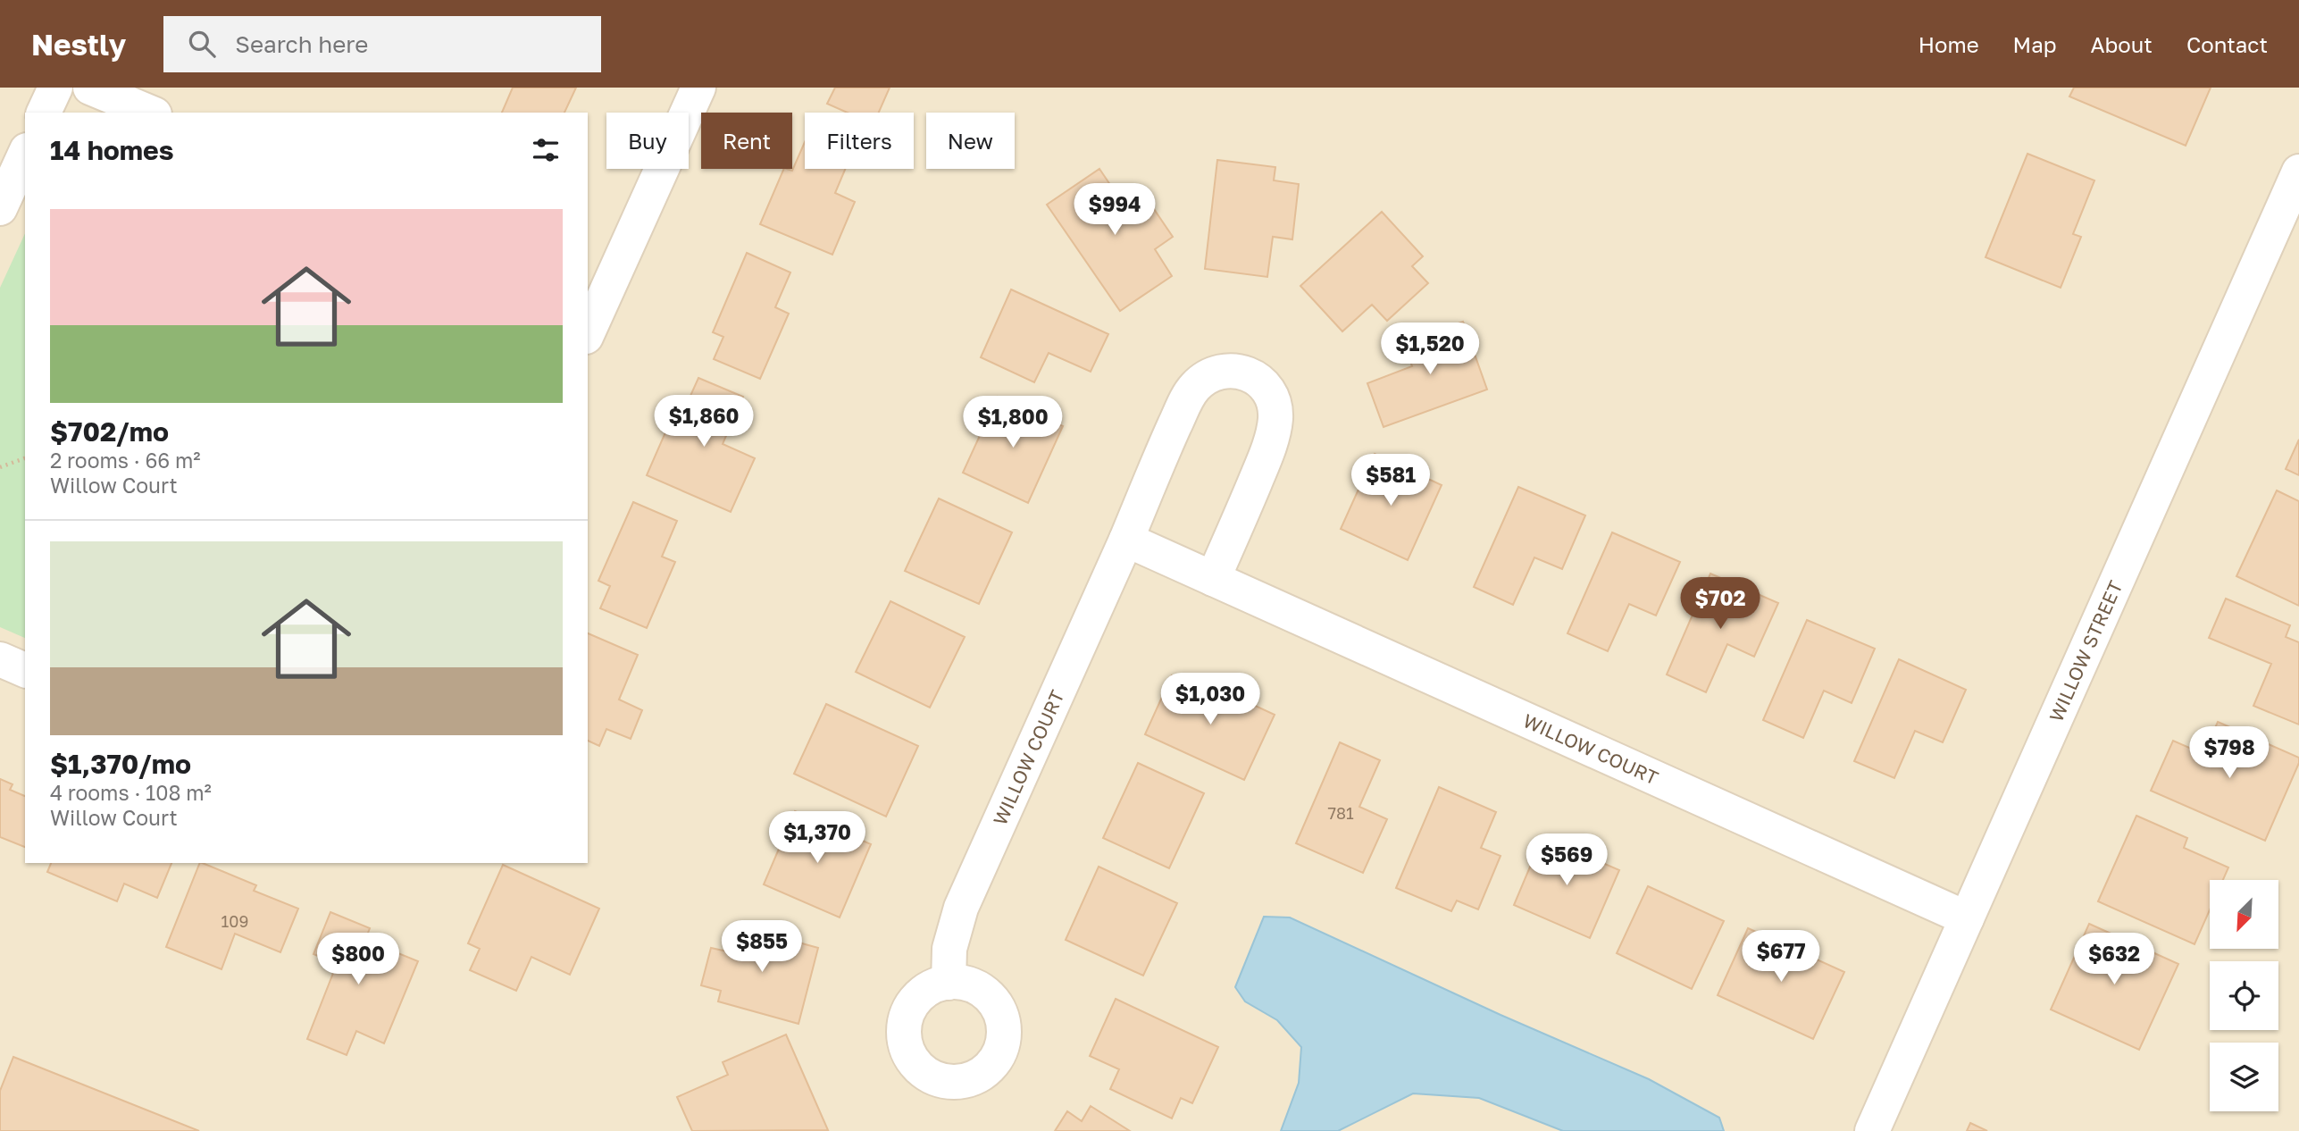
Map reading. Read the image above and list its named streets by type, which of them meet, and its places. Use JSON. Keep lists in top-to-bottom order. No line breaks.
{"streets":{"street":["WILLOW STREET","WILLOW COURT"]},"crossings":[["WILLOW STREET","WILLOW COURT"]],"house_numbers":["781","109"],"north":"bottom left","page":{"header":"Nestly","search":"Search here","nav":["Home","Map","About","Contact"],"chip":["Buy","Rent","Filters","New"],"heading":"14 homes","price":["$994","$1,520","$1,860","$1,800","$581","$702","$1,030","$798","$1,370","$569","$855","$677","$800","$632"],"list":[{"name":"$702/mo","note":"2 rooms · 66 m² · Willow Court"},{"name":"$1,370/mo","note":"4 rooms · 108 m² · Willow Court"}]}}
